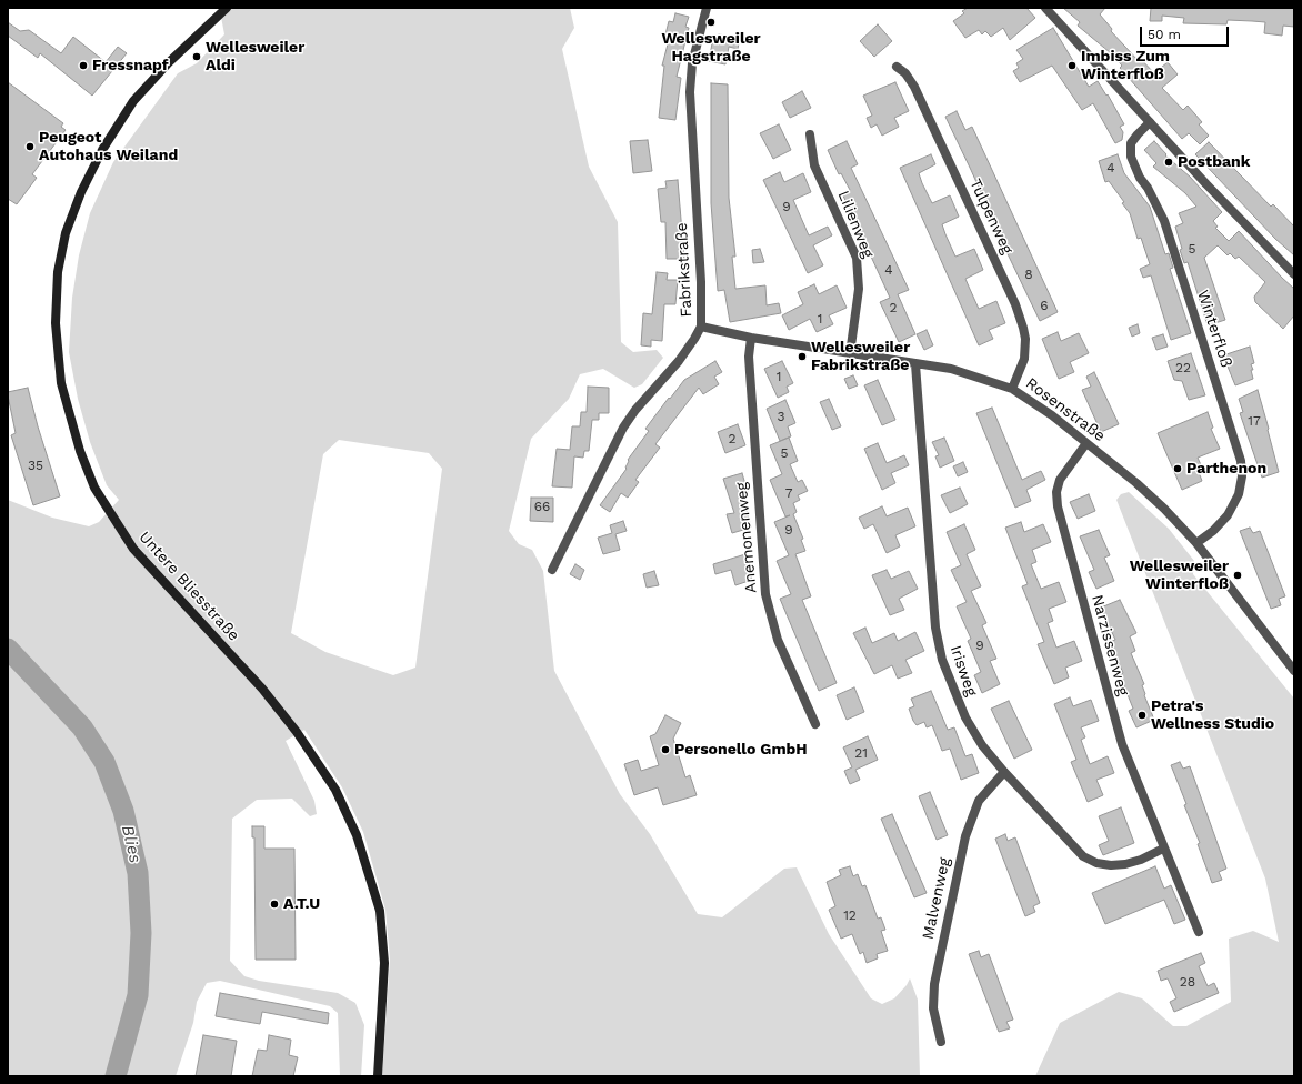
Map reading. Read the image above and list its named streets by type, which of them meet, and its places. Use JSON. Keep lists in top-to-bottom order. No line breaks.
{"streets":{"main road":["Untere Bliesstraße"],"street":["Tulpenweg","Lilienweg","Fabrikstraße","Winterfloß","Rosenstraße","Anemonenweg","Narzissenweg","Irisweg","Malvenweg"]},"crossings":[["Tulpenweg","Rosenstraße"],["Lilienweg","Rosenstraße"],["Fabrikstraße","Rosenstraße"],["Winterfloß","Rosenstraße"],["Rosenstraße","Anemonenweg"],["Rosenstraße","Narzissenweg"],["Rosenstraße","Irisweg"],["Narzissenweg","Irisweg"],["Irisweg","Malvenweg"]],"water":["Blies"],"places":["Wellesweiler Hagstraße","Wellesweiler Aldi","Fressnapf","Imbiss Zum Winterfloß","Peugeot Autohaus Weiland","Postbank","Wellesweiler Fabrikstraße","Parthenon","Wellesweiler Winterfloß","Petra's Wellness Studio","Personello GmbH","A.T.U"],"house_numbers":["4","9","5","4","8","6","2","1","22","1","3","17","2","5","35","7","66","9","9","21","12","28"],"scale_bar":"50 m"}
